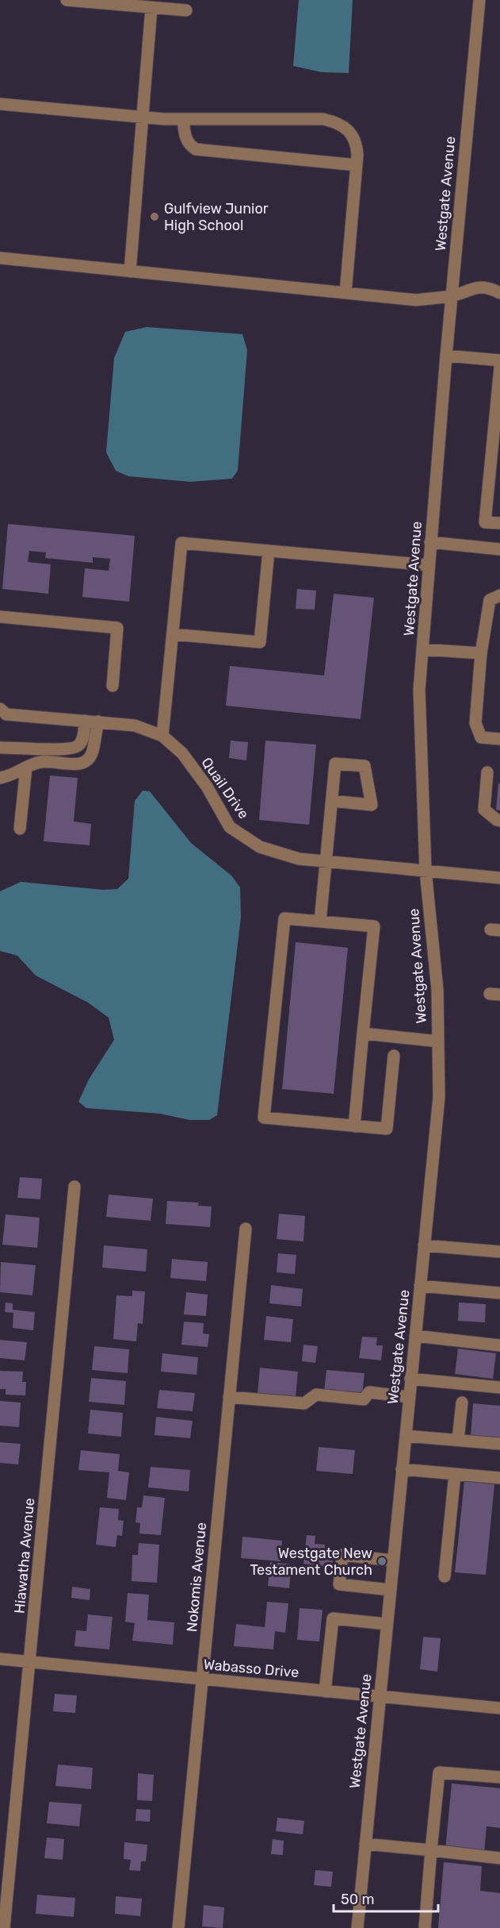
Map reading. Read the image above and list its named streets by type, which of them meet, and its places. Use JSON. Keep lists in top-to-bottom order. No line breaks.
{"streets":{"street":["Westgate Avenue","Quail Drive","Hiawatha Avenue","Nokomis Avenue","Wabasso Drive"]},"crossings":[["Westgate Avenue","Quail Drive"],["Westgate Avenue","Wabasso Drive"],["Hiawatha Avenue","Wabasso Drive"],["Nokomis Avenue","Wabasso Drive"]],"places":["Gulfview Junior High School","Westgate New Testament Church"],"scale_bar":"50 m"}
